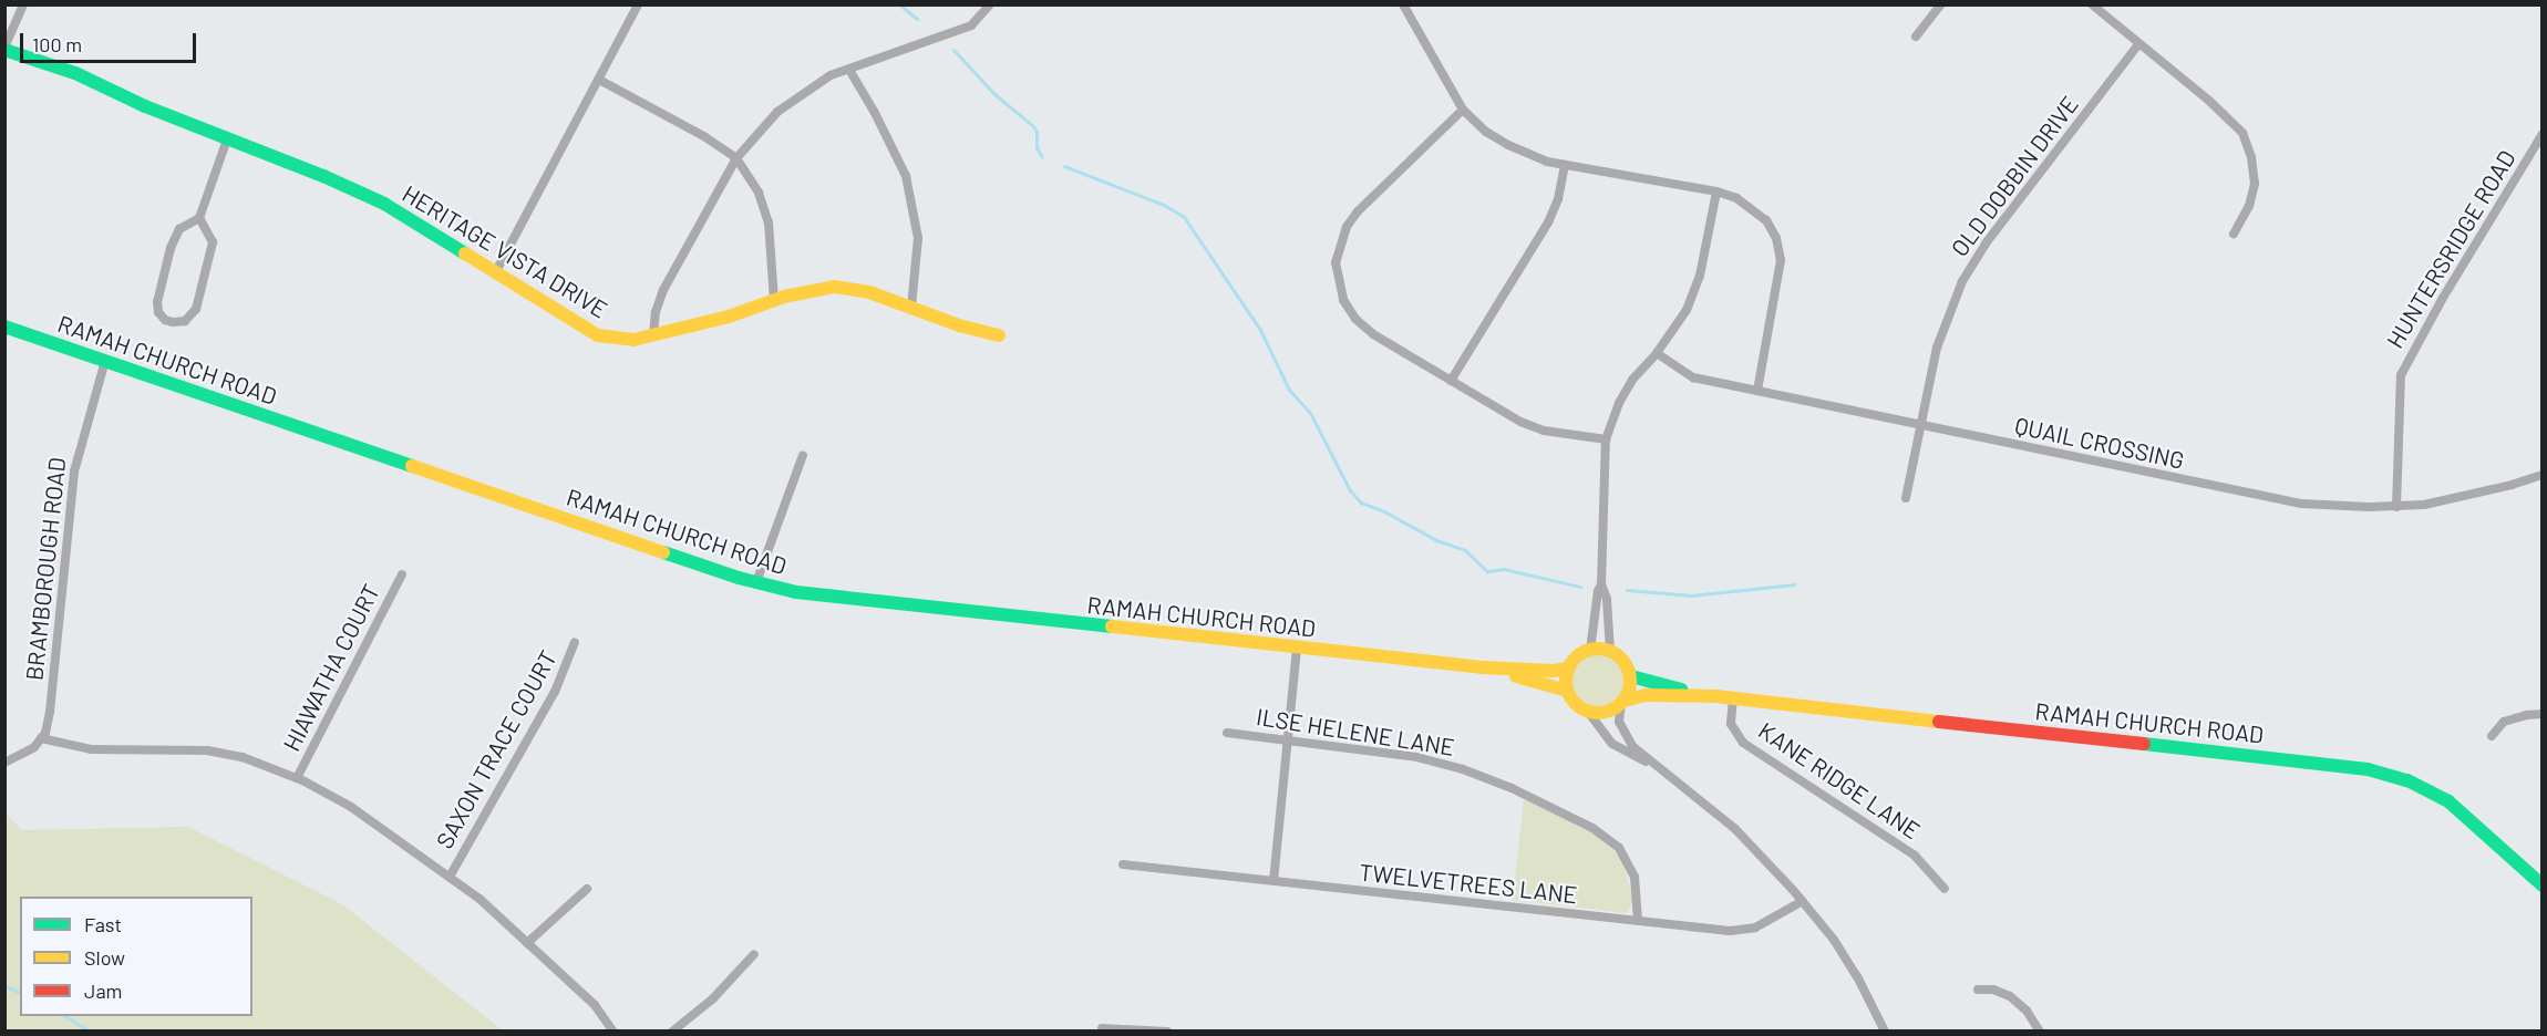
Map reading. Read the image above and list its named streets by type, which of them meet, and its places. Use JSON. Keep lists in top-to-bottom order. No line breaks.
{"streets":{"main road":["HERITAGE VISTA DRIVE","RAMAH CHURCH ROAD"],"street":["OLD DOBBIN DRIVE","HUNTERSRIDGE ROAD","QUAIL CROSSING","BRAMBOROUGH ROAD","HIAWATHA COURT","ILSE HELENE LANE","SAXON TRACE COURT","KANE RIDGE LANE","TWELVETREES LANE"]},"crossings":[["OLD DOBBIN DRIVE","QUAIL CROSSING"],["HUNTERSRIDGE ROAD","QUAIL CROSSING"],["RAMAH CHURCH ROAD","BRAMBOROUGH ROAD"],["RAMAH CHURCH ROAD","KANE RIDGE LANE"],["ILSE HELENE LANE","TWELVETREES LANE"]],"legend":["Fast","Slow","Jam"],"scale_bar":"100 m"}
